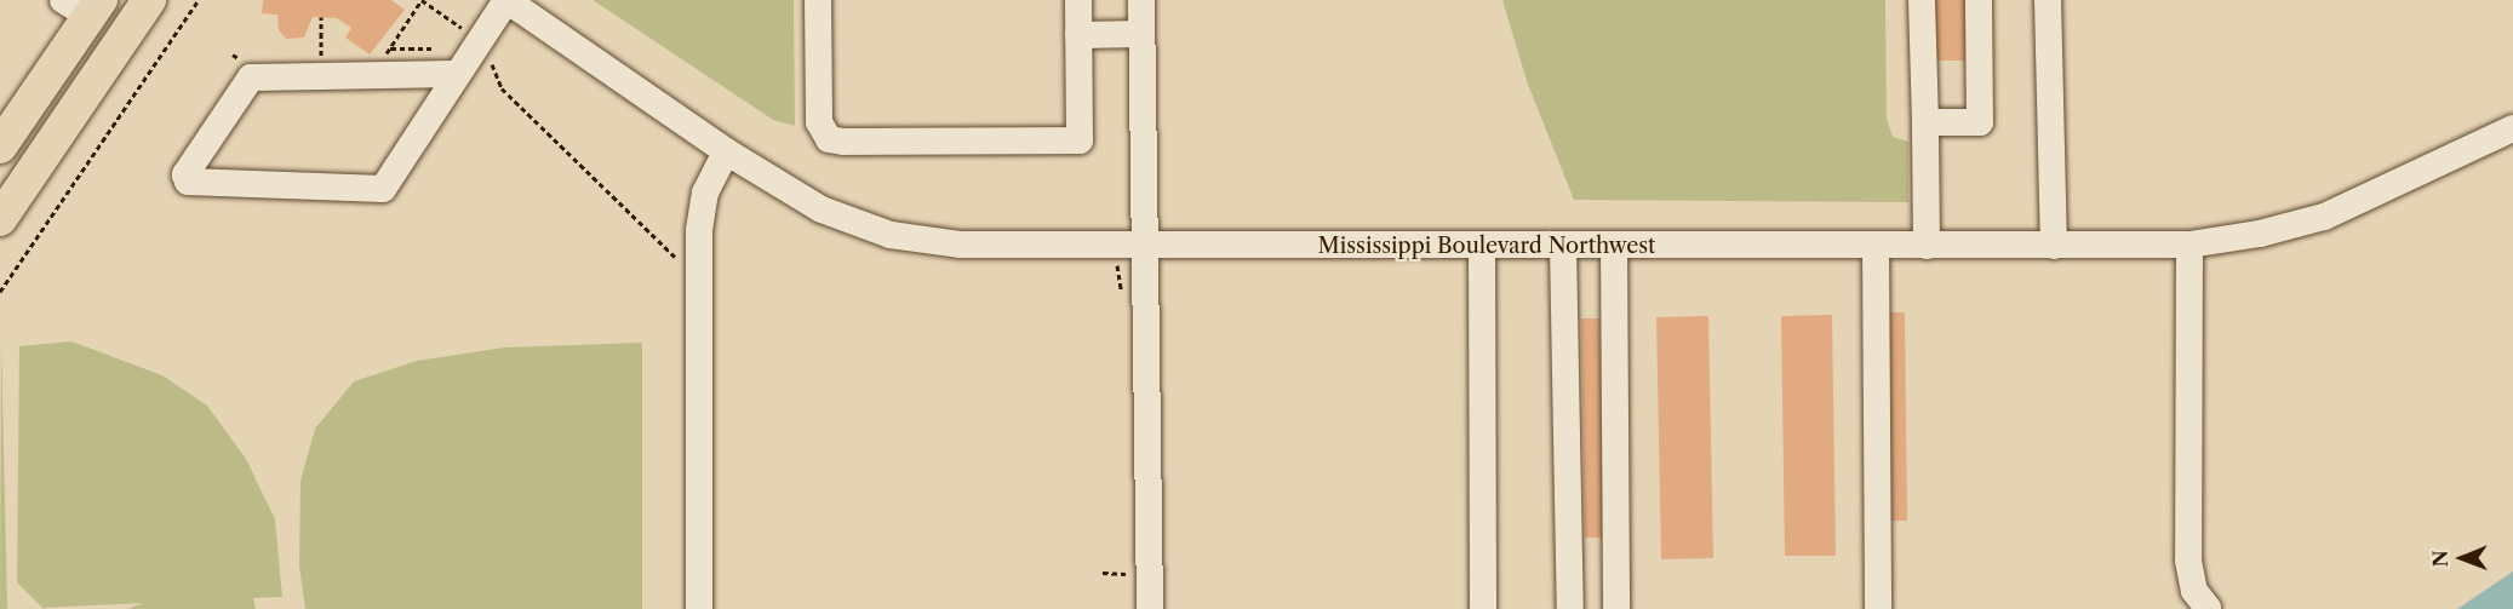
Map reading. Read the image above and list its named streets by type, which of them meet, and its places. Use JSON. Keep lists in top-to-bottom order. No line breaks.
{"streets":{"street":["Mississippi Boulevard Northwest"]},"north":"left"}
